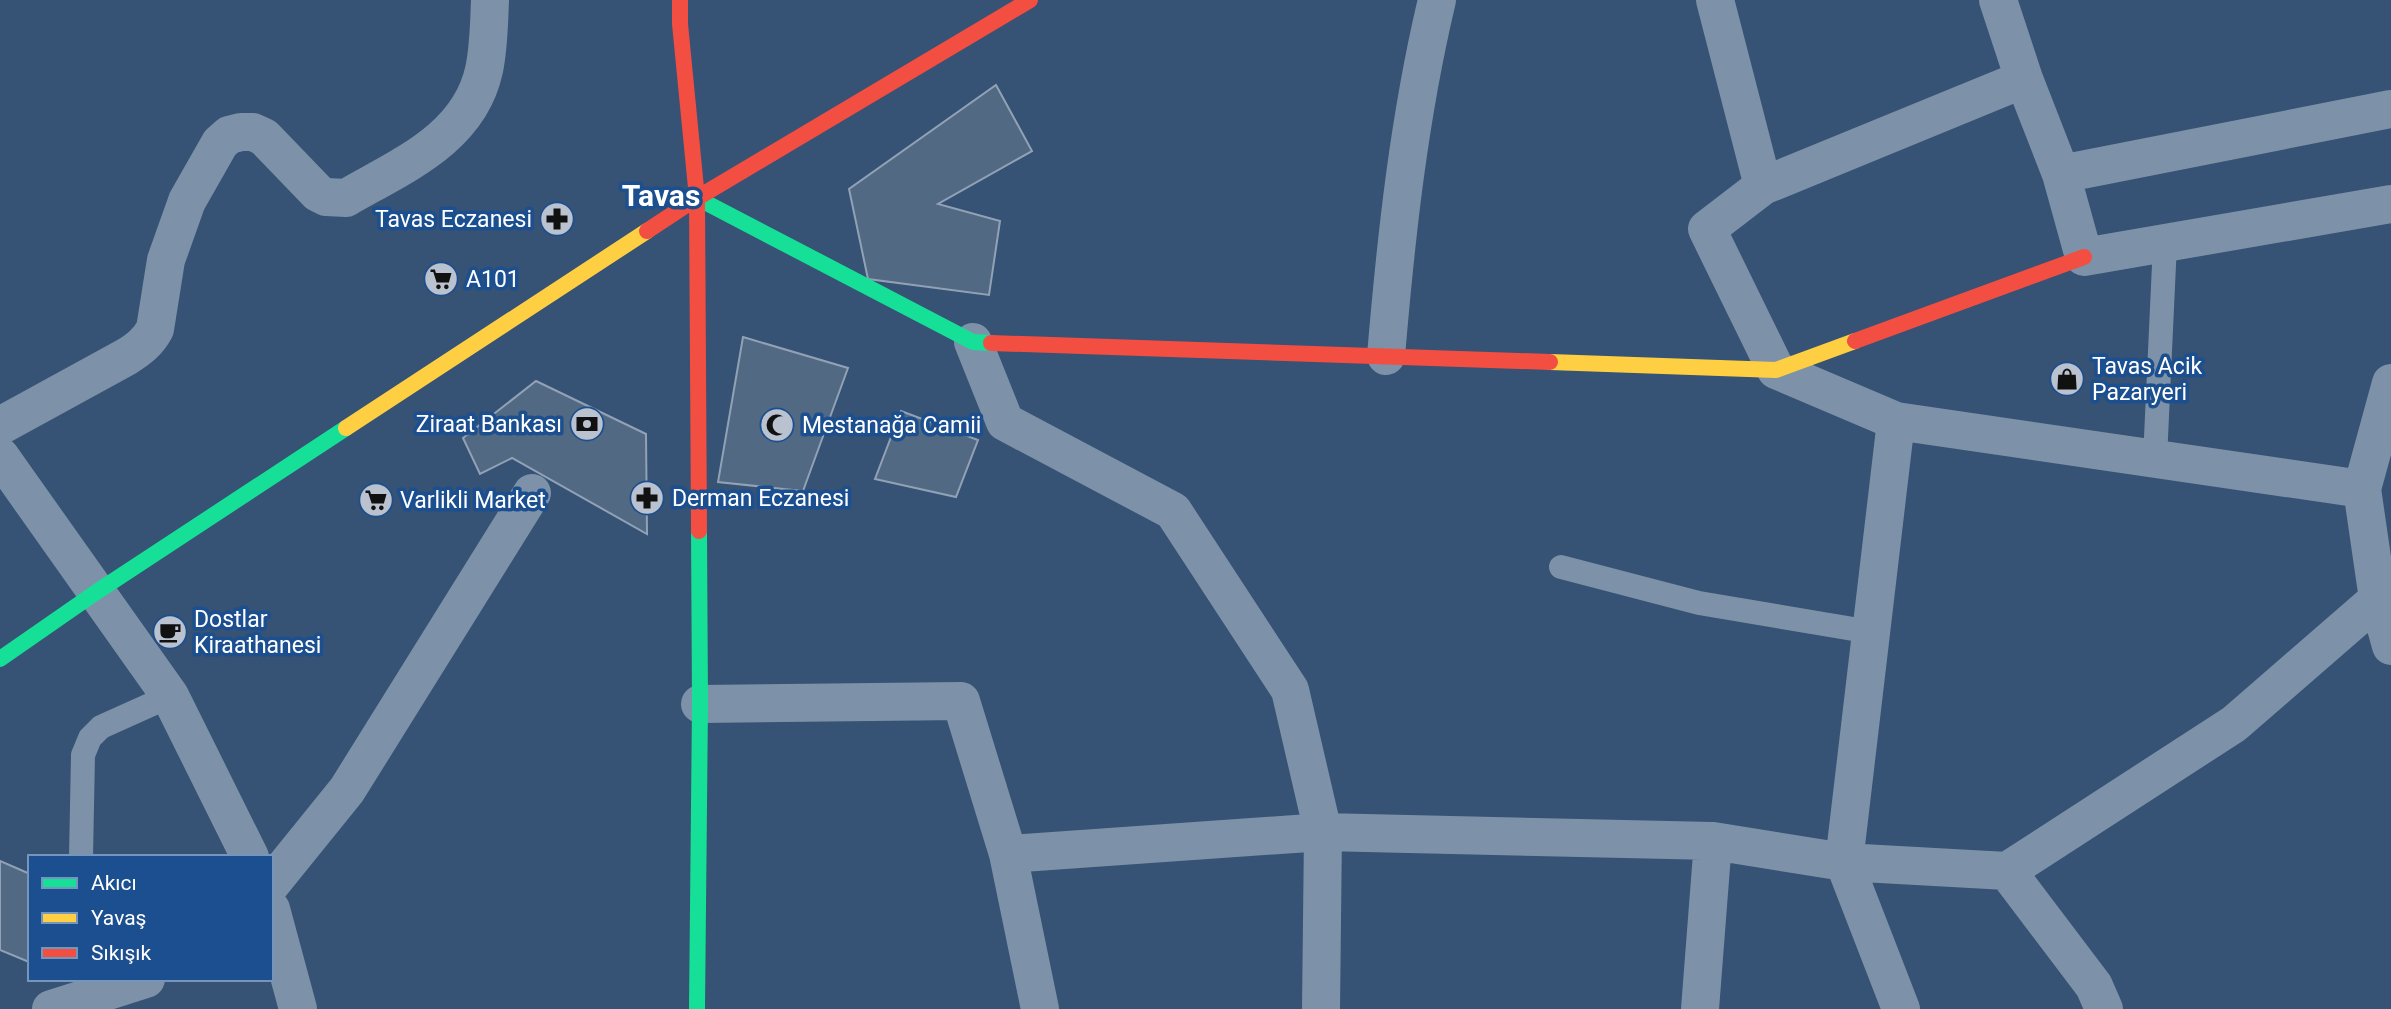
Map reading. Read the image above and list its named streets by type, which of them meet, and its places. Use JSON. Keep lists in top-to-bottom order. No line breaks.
{"districts":["Tavas"],"places":{"pharmacy":["Tavas Eczanesi","Derman Eczanesi"],"supermarket":["A101","Varlikli Market"],"shop":["Tavas Acik Pazaryeri"],"bank":["Ziraat Bankası"],"mosque":["Mestanağa Camii"],"cafe":["Dostlar Kiraathanesi"]},"legend":["Akıcı","Yavaş","Sıkışık"]}
